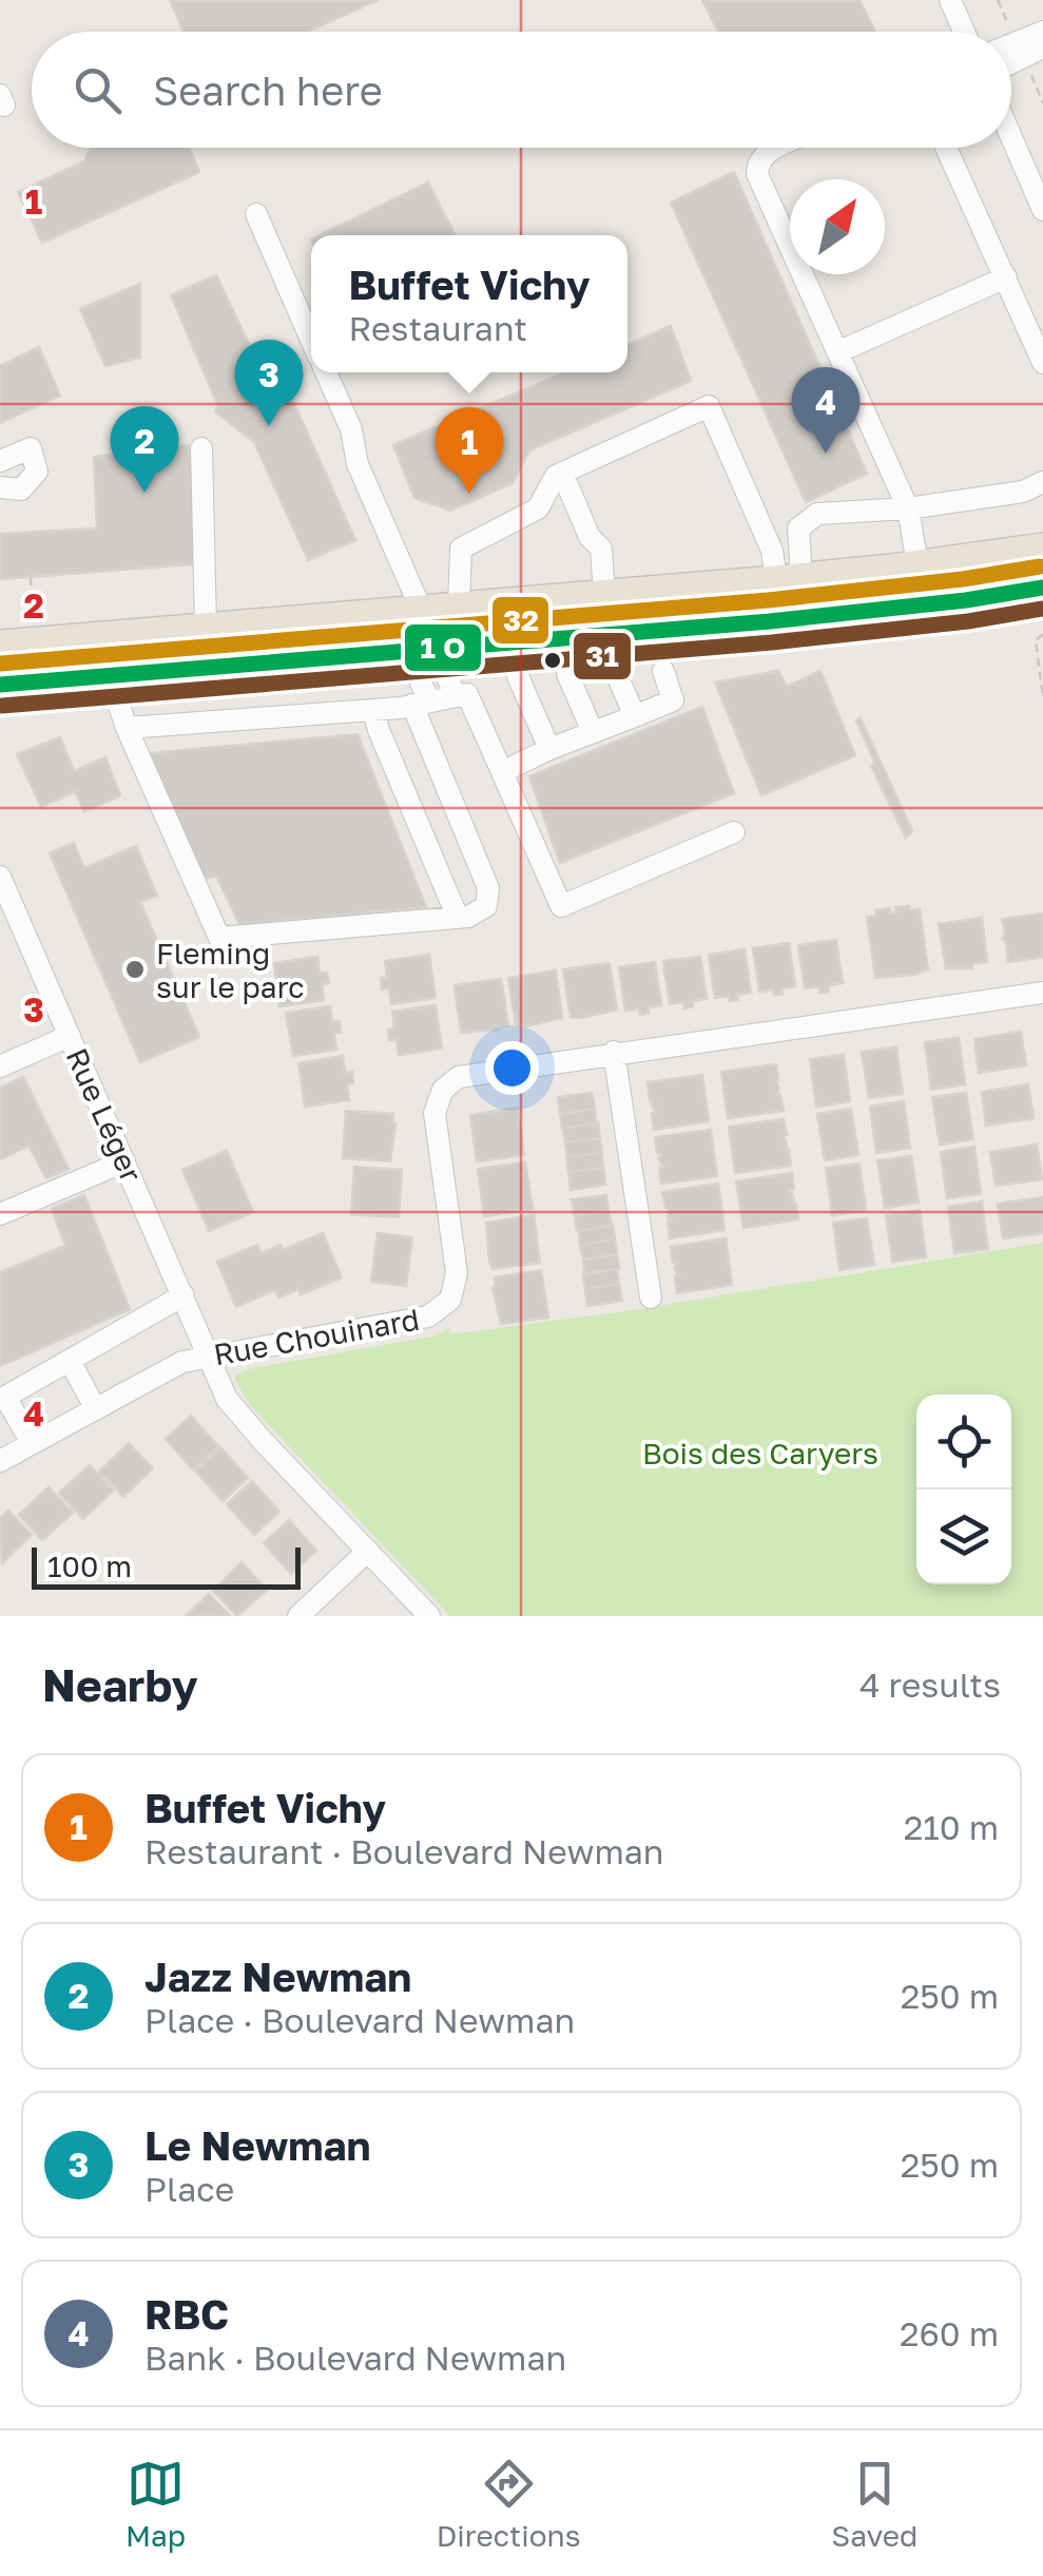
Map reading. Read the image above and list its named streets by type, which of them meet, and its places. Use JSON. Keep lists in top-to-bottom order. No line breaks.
{"streets":{"street":["Rue Léger","Rue Chouinard"]},"crossings":[["Rue Léger","Rue Chouinard"]],"parks":["Bois des Caryers"],"places":["Fleming sur le parc"],"lines":["transit line 32","transit line 31"],"scale_bar":"100 m","north":"top right","page":{"search":"Search here","popup":["Buffet Vichy","Restaurant"],"pins":["3","4","2","1"],"scale":"100 m","heading":["Nearby","4 results"],"list":[{"mark":"1","name":"Buffet Vichy","note":"Restaurant · Boulevard Newman","value":"210 m"},{"mark":"2","name":"Jazz Newman","note":"Place · Boulevard Newman","value":"250 m"},{"mark":"3","name":"Le Newman","note":"Place","value":"250 m"},{"mark":"4","name":"RBC","note":"Bank · Boulevard Newman","value":"260 m"}],"nav":["Map","Directions","Saved"]},"grid":{"rows":["1","2","3","4"]}}
